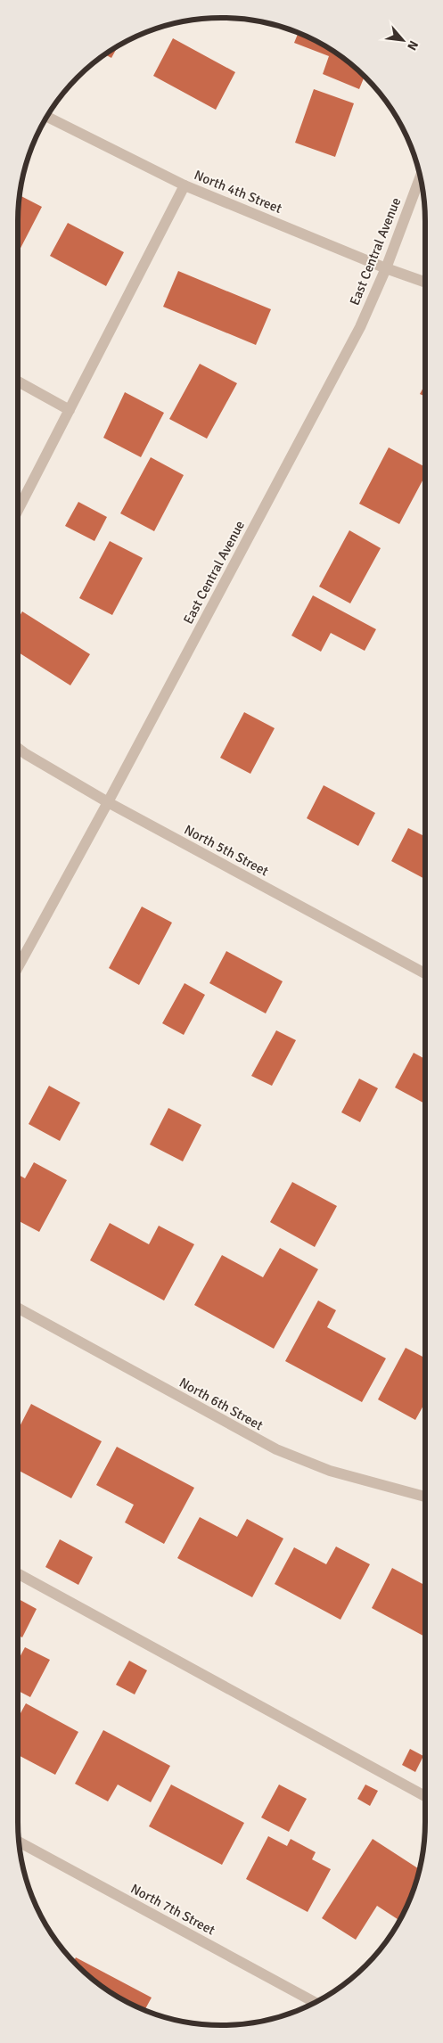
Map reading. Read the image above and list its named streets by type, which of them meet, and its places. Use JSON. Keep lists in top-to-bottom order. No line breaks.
{"streets":{"street":["North 4th Street","East Central Avenue","North 5th Street","North 6th Street","North 7th Street"]},"crossings":[["North 4th Street","East Central Avenue"],["East Central Avenue","North 5th Street"]],"north":"bottom right"}
